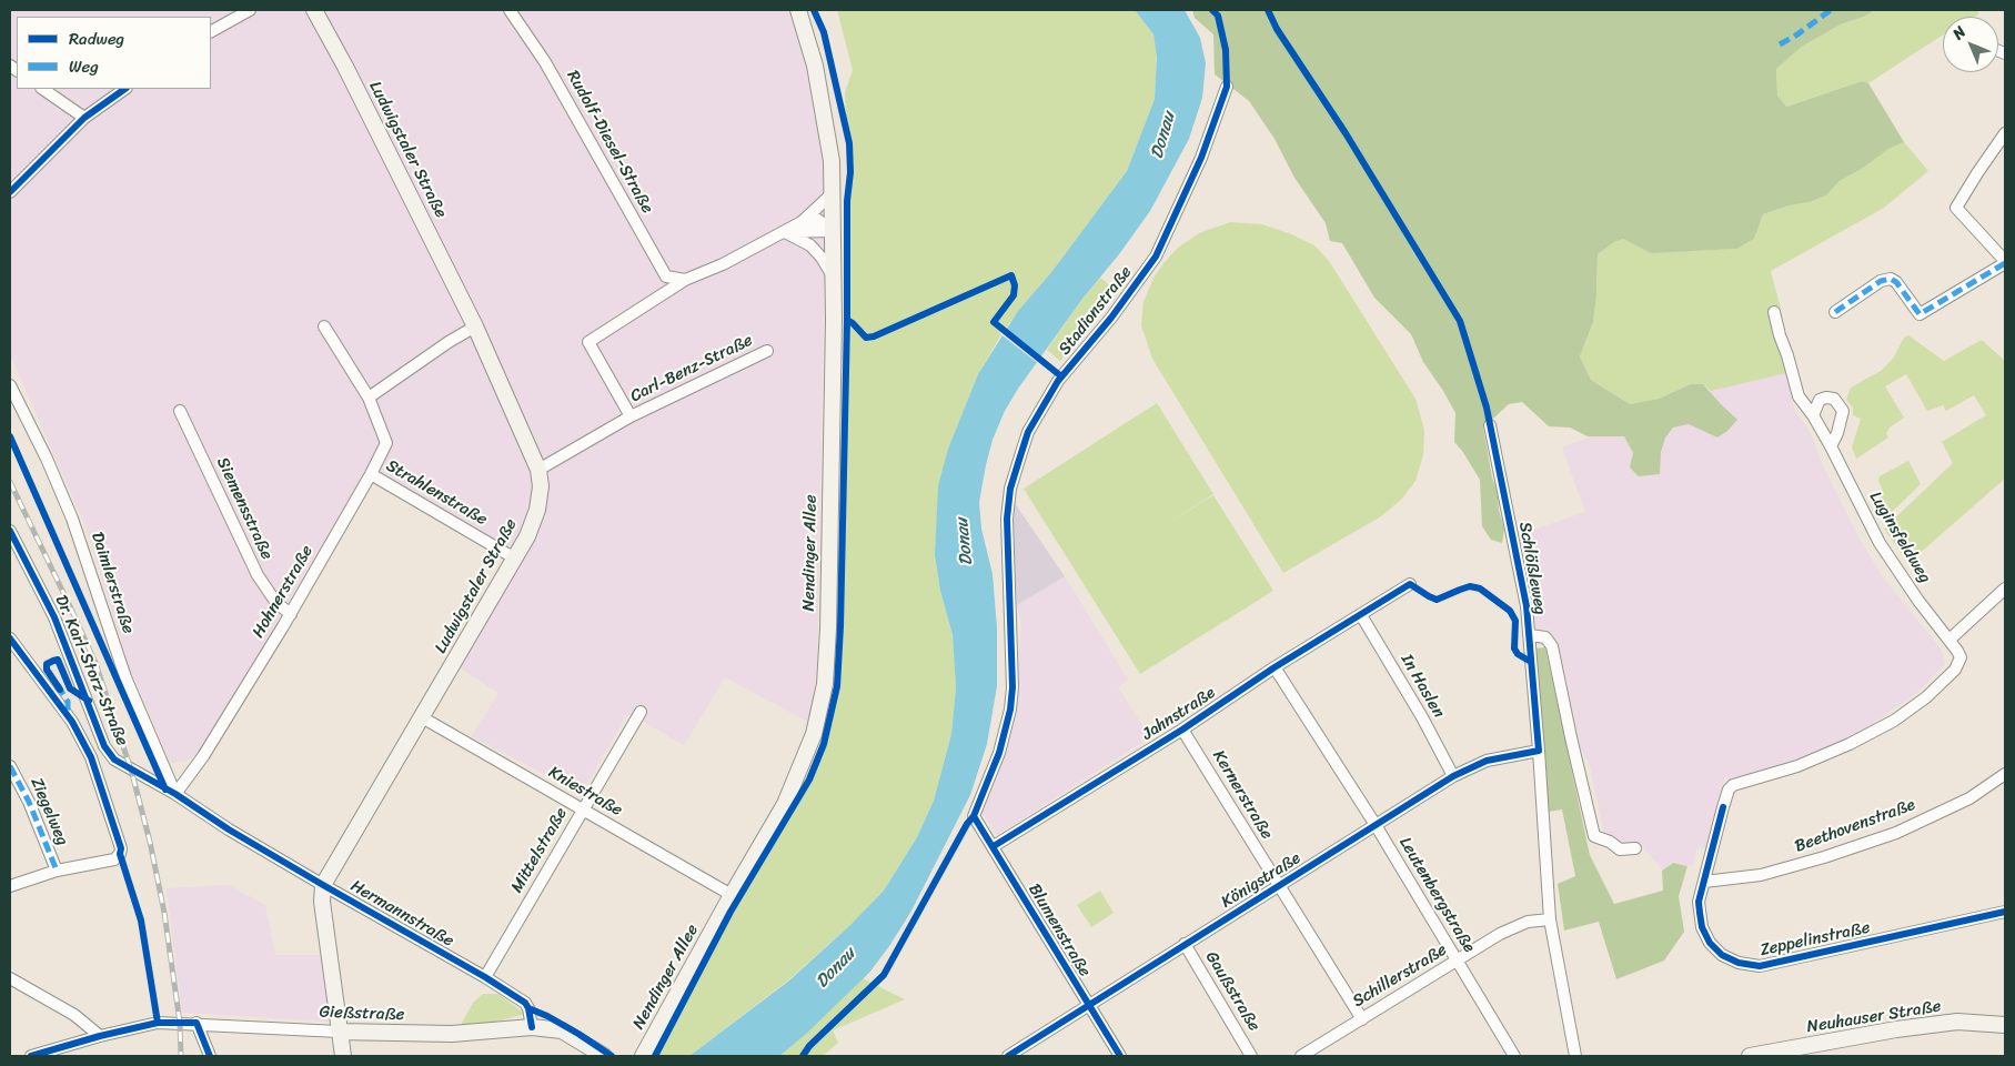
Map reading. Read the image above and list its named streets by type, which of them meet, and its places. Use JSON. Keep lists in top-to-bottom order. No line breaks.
{"streets":{"street":["Rudolf-Diesel-Straße","Ludwigstaler Straße","Stadionstraße","Carl-Benz-Straße","Strahlenstraße","Siemensstraße","Luginsfeldweg","Nendinger Allee","Schlößleweg","Daimlerstraße","Hohnerstraße","Dr. Karl-Storz-Straße","In Haslen","Jahnstraße","Kniestraße","Kernerstraße","Ziegelweg","Beethovenstraße","Mittelstraße","Königstraße","Leutenbergstraße","Hermannstraße","Blumenstraße","Zeppelinstraße","Schillerstraße","Gaußstraße","Gießstraße","Neuhauser Straße"]},"crossings":[["Rudolf-Diesel-Straße","Carl-Benz-Straße"],["Ludwigstaler Straße","Carl-Benz-Straße"],["Ludwigstaler Straße","Strahlenstraße"],["Ludwigstaler Straße","Kniestraße"],["Ludwigstaler Straße","Hermannstraße"],["Stadionstraße","Jahnstraße"],["Stadionstraße","Blumenstraße"],["Carl-Benz-Straße","Nendinger Allee"],["Strahlenstraße","Hohnerstraße"],["Siemensstraße","Hohnerstraße"],["Luginsfeldweg","Zeppelinstraße"],["Nendinger Allee","Kniestraße"],["Schlößleweg","Königstraße"],["Schlößleweg","Schillerstraße"],["Daimlerstraße","Hohnerstraße"],["Daimlerstraße","Dr. Karl-Storz-Straße"],["Daimlerstraße","Hermannstraße"],["Hohnerstraße","Dr. Karl-Storz-Straße"],["Hohnerstraße","Hermannstraße"],["Dr. Karl-Storz-Straße","Hermannstraße"],["In Haslen","Jahnstraße"],["In Haslen","Königstraße"],["Jahnstraße","Kernerstraße"],["Jahnstraße","Leutenbergstraße"],["Jahnstraße","Blumenstraße"],["Kniestraße","Mittelstraße"],["Kernerstraße","Königstraße"],["Kernerstraße","Schillerstraße"],["Beethovenstraße","Zeppelinstraße"],["Mittelstraße","Hermannstraße"],["Königstraße","Leutenbergstraße"],["Königstraße","Blumenstraße"],["Königstraße","Gaußstraße"],["Leutenbergstraße","Schillerstraße"],["Hermannstraße","Gießstraße"]],"water":["Donau"],"legend":["Radweg","Weg"],"north":"top left"}
